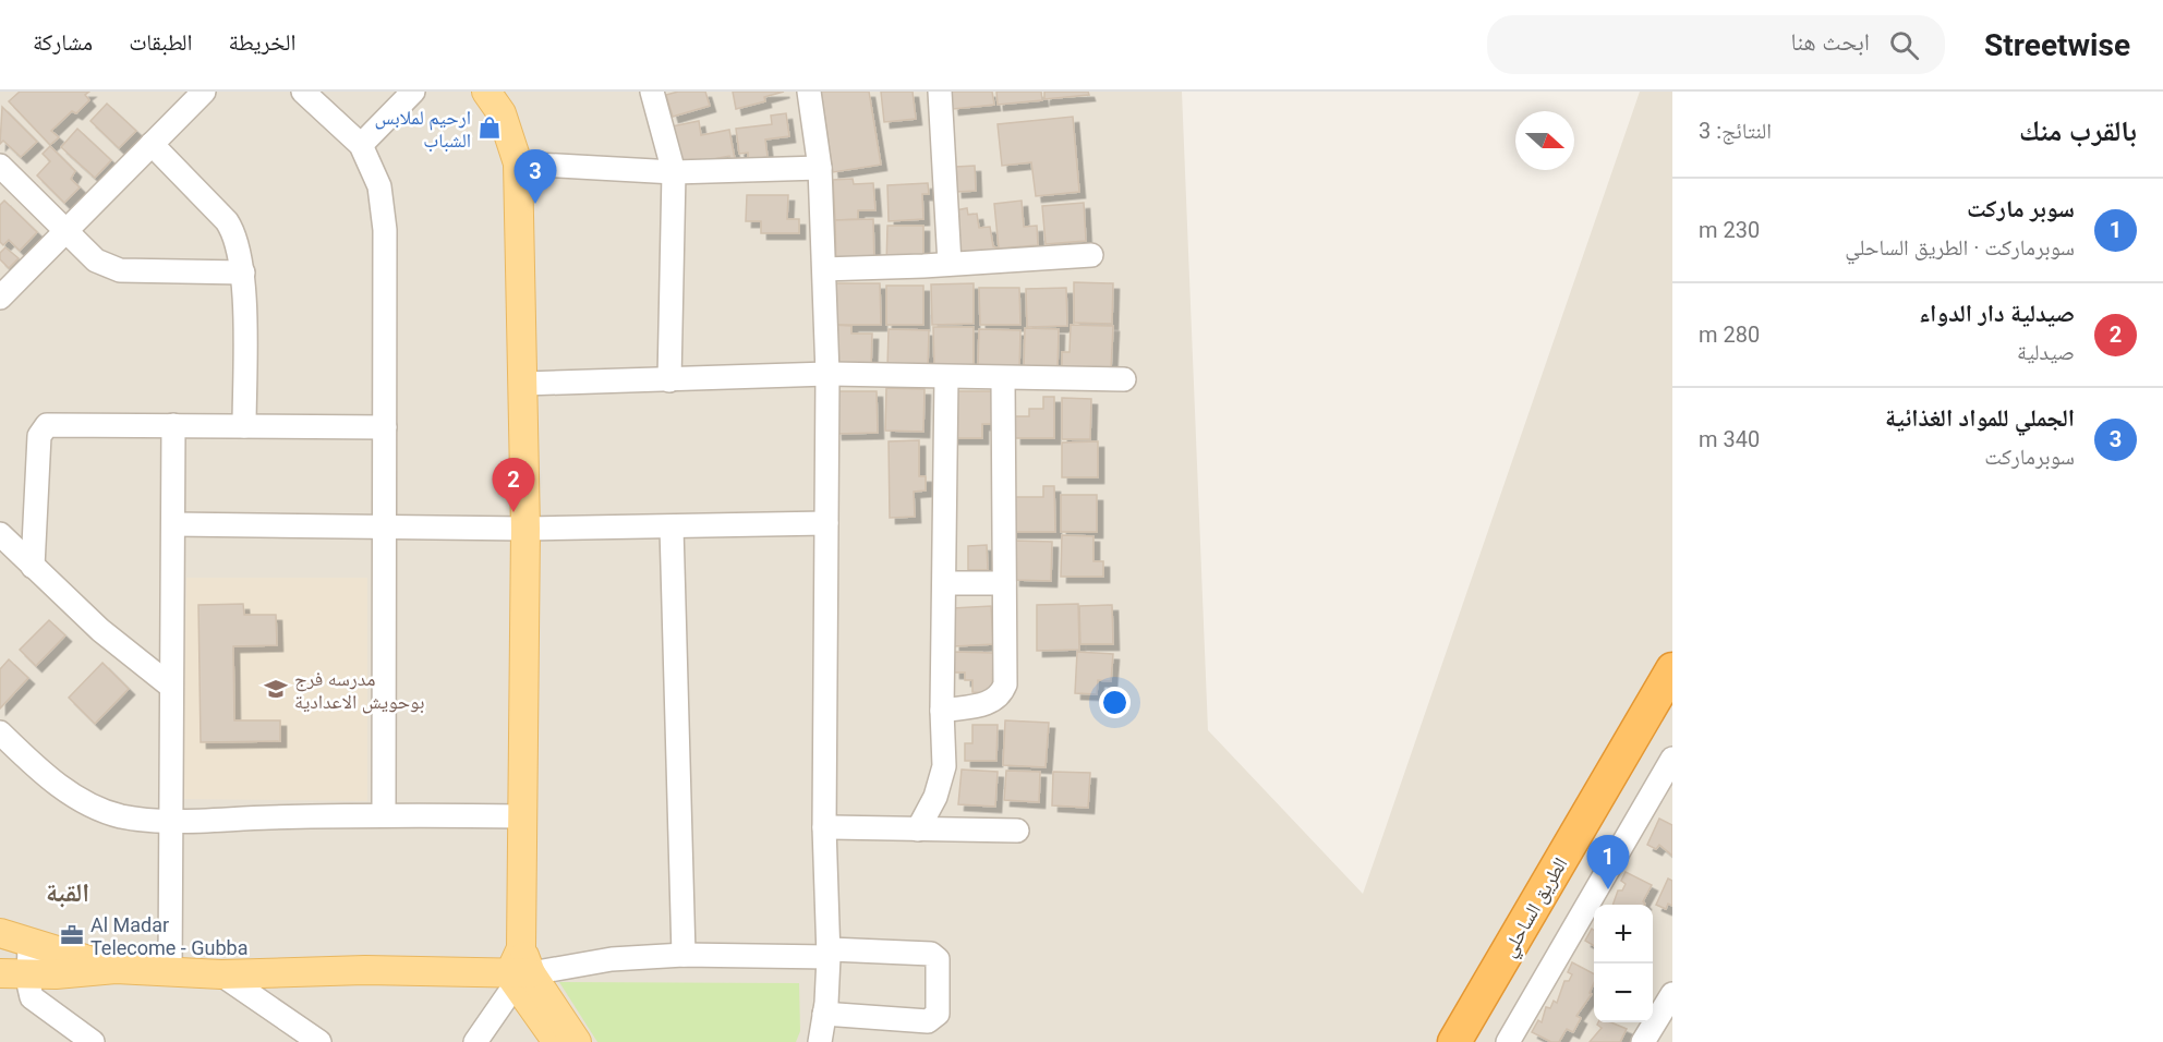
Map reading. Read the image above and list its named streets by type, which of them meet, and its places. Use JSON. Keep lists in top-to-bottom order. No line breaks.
{"streets":{"highway":["الطريق الساحلي"]},"districts":["القبة"],"places":{"shop":["ارحيم لملابس الشباب"],"school or university":["مدرسه فرج بوحويش الاعدادية"],"office":["Al Madar Telecome - Gubba"]},"north":"right","page":{"header":"Streetwise","search":"ابحث هنا","nav":["الخريطة","الطبقات","مشاركة"],"heading":["بالقرب منك","النتائج: 3"],"pins":["3","2","1"],"list":[{"mark":"1","name":"سوبر ماركت","note":"سوبرماركت · الطريق الساحلي","value":"230 m"},{"mark":"2","name":"صيدلية دار الدواء","note":"صيدلية","value":"280 m"},{"mark":"3","name":"الجملي للمواد الغذائية","note":"سوبرماركت","value":"340 m"}],"map_buttons":["+","−"]}}
